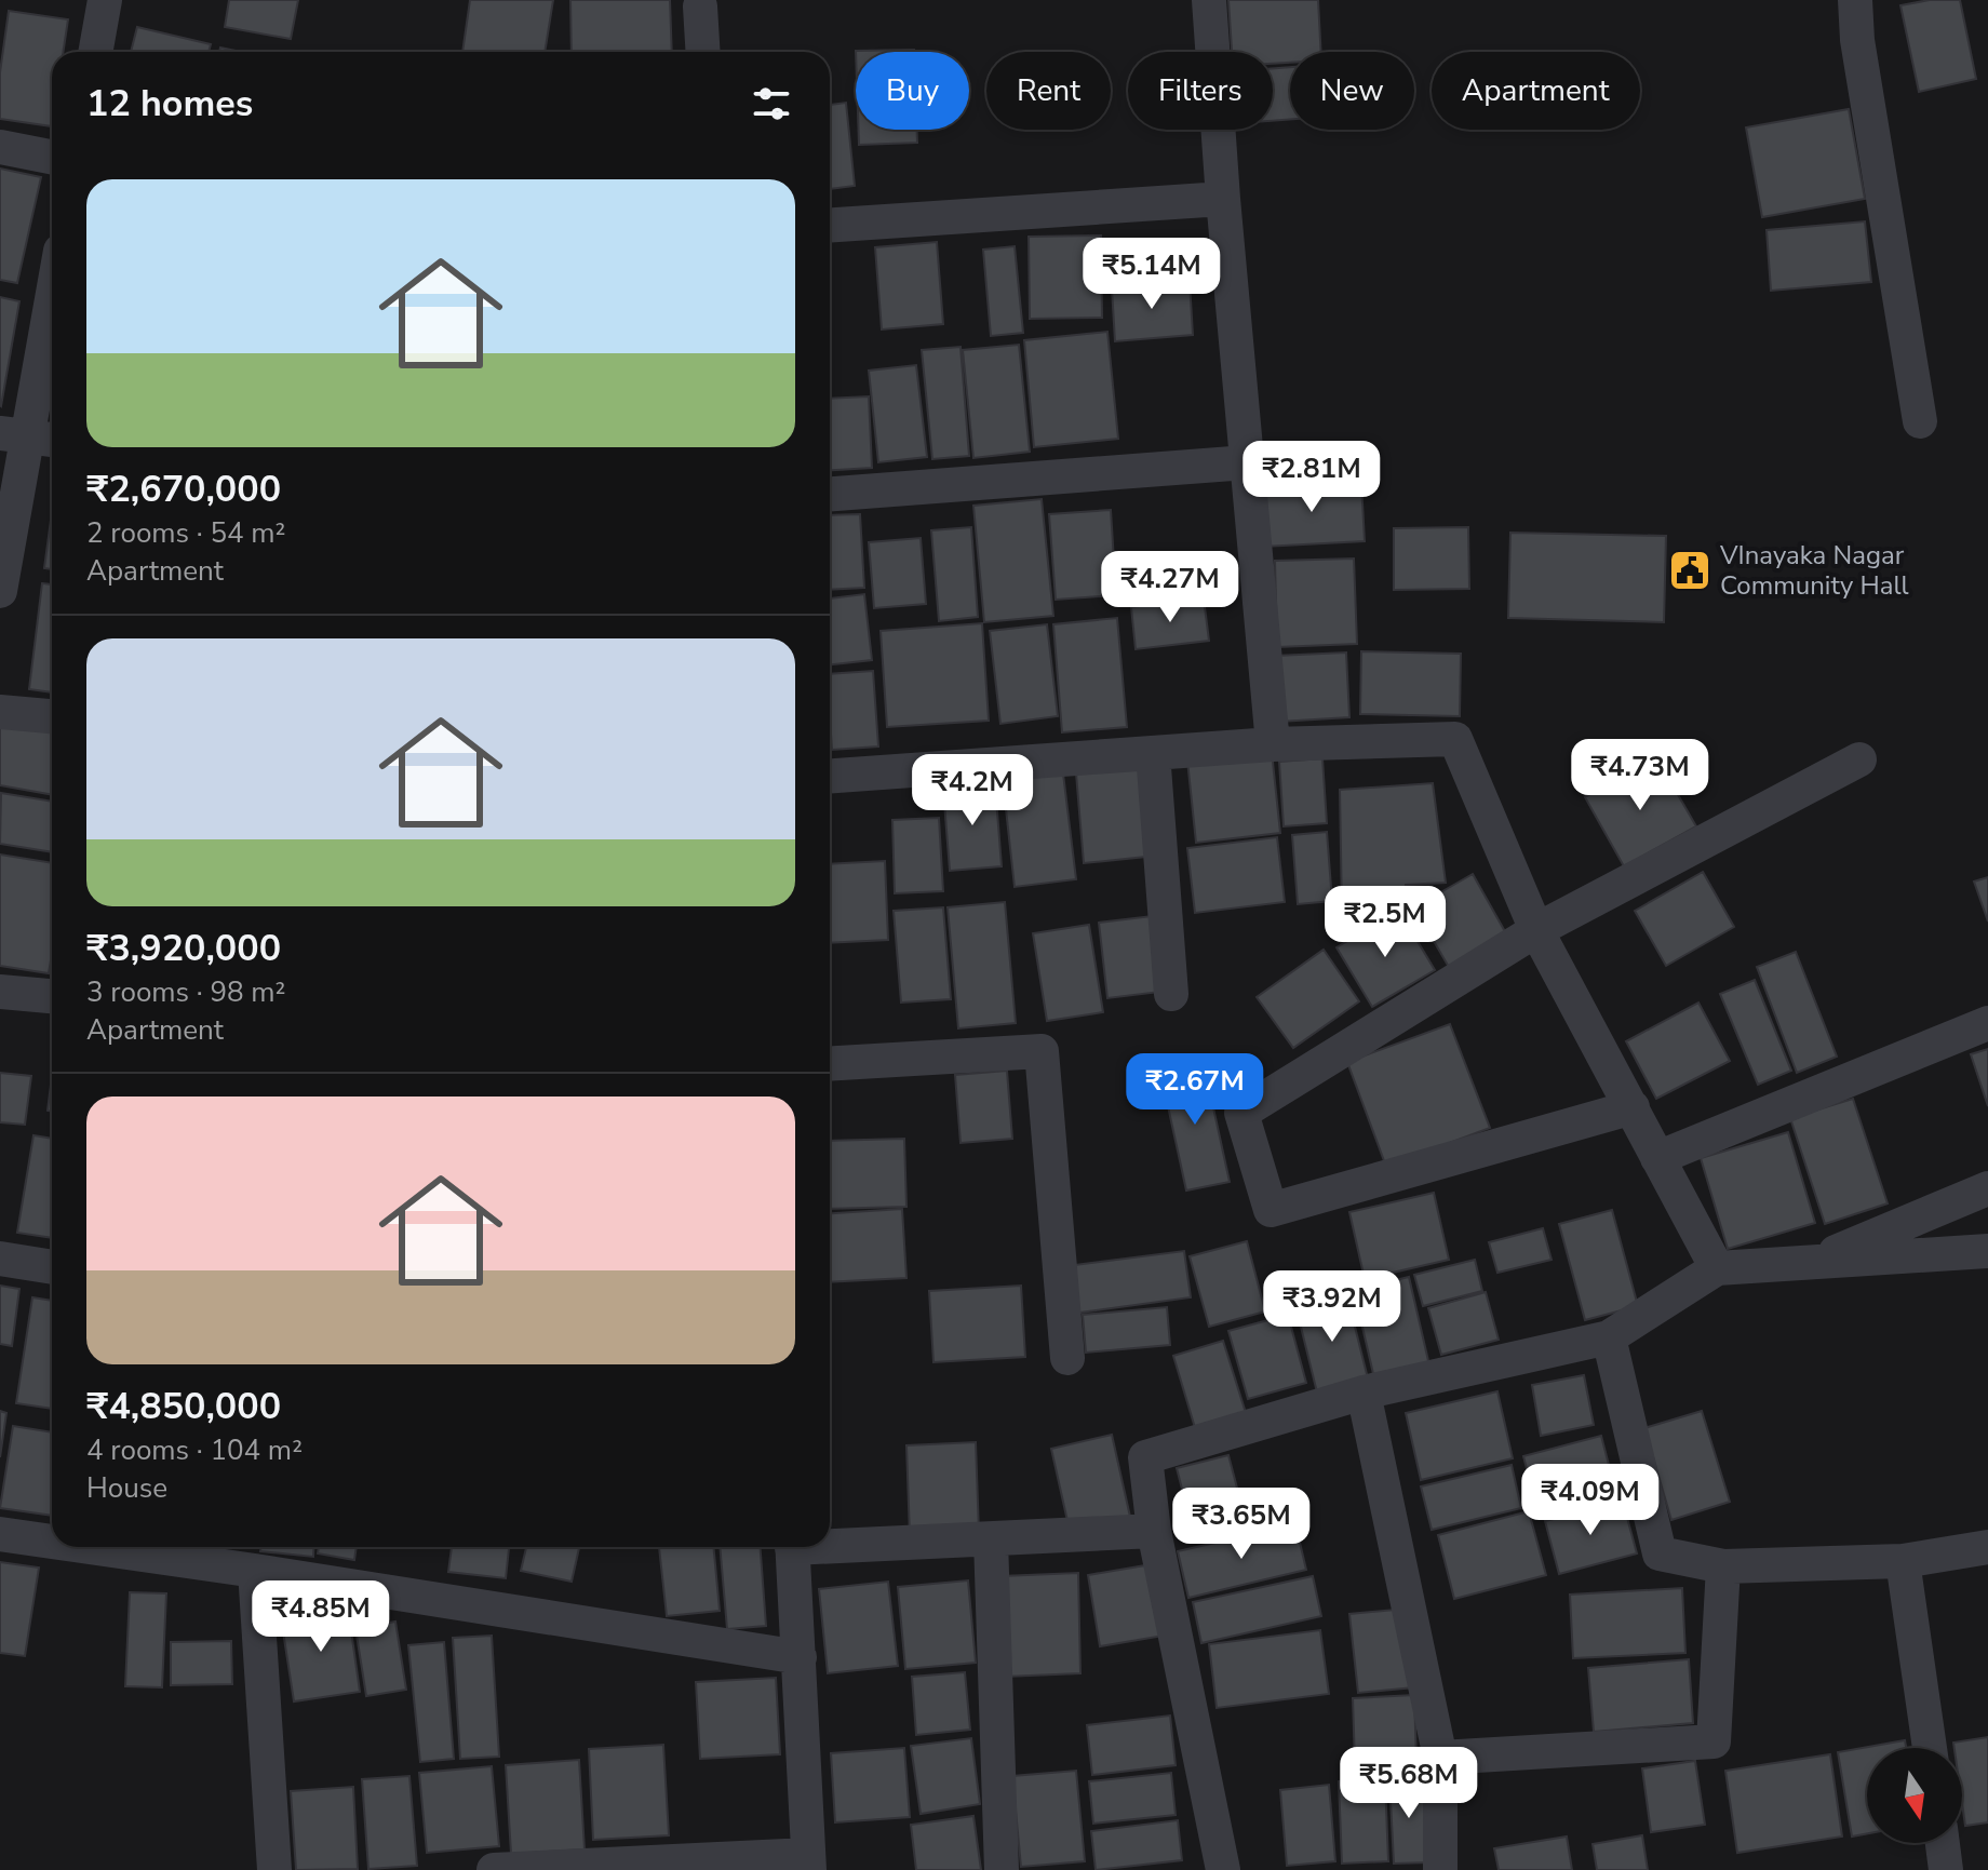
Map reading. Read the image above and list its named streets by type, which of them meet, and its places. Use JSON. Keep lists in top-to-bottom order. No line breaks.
{"places":{"public building":["VInayaka Nagar Community Hall"]},"north":"bottom","page":{"chip":["Buy","Rent","Filters","New","Apartment"],"heading":"12 homes","list":[{"name":"₹2,670,000","note":"2 rooms · 54 m² · Apartment"},{"name":"₹3,920,000","note":"3 rooms · 98 m² · Apartment"},{"name":"₹4,850,000","note":"4 rooms · 104 m² · House"}],"price":["₹5.14M","₹2.81M","₹4.27M","₹4.73M","₹4.2M","₹2.5M","₹2.67M","₹3.92M","₹4.09M","₹3.65M","₹4.85M","₹5.68M"]}}
